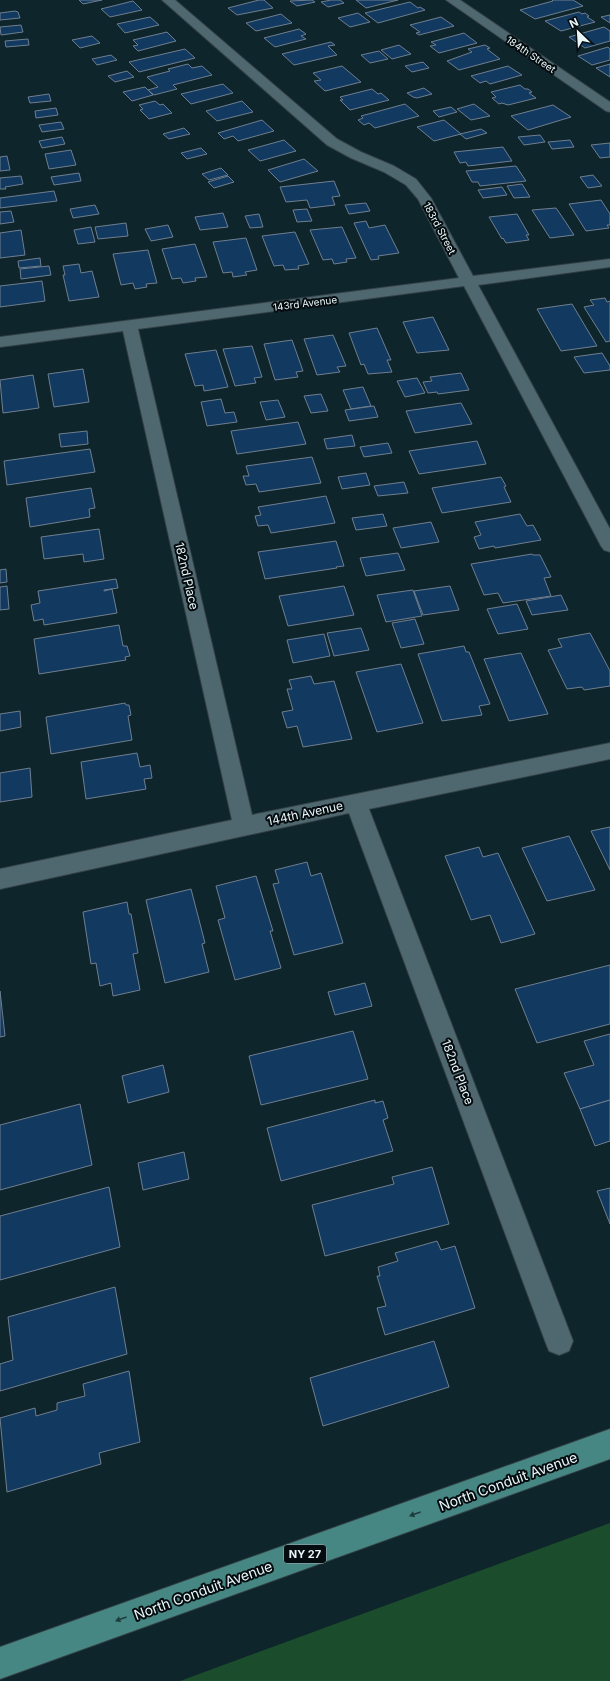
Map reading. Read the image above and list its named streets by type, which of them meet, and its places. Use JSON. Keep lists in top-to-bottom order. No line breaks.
{"streets":{"main road":["North Conduit Avenue","NY 27"],"street":["184th Street","183rd Street","143rd Avenue","182nd Place","144th Avenue"]},"crossings":[["183rd Street","143rd Avenue"],["143rd Avenue","182nd Place"],["182nd Place","144th Avenue"]],"one_way":["North Conduit Avenue"],"north":"top left"}
